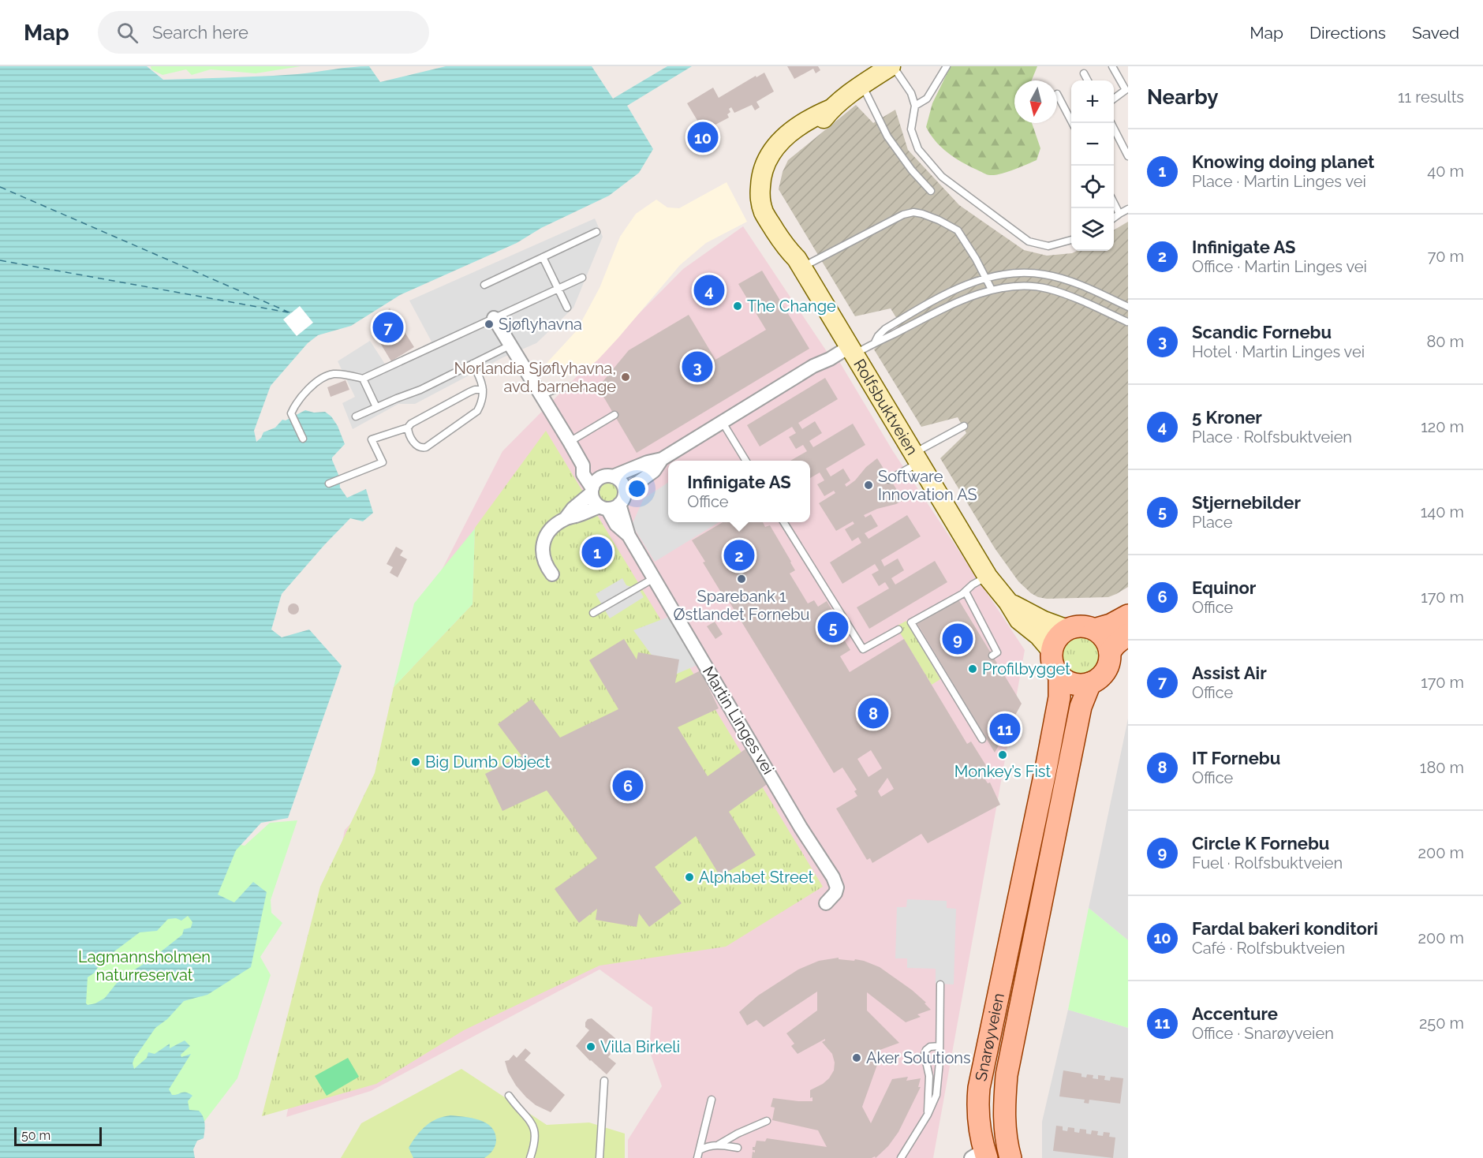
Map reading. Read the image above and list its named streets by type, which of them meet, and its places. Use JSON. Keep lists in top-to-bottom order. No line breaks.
{"streets":{"main road":["Snarøyveien"],"street":["Rolfsbuktveien","Martin Linges vei"]},"crossings":[["Rolfsbuktveien","Snarøyveien"]],"parks":["Lagmannsholmen naturreservat"],"places":["The Change","Sjøflyhavna","Norlandia Sjøflyhavna, avd. barnehage","Software Innovation AS","Sparebank 1 Østlandet Fornebu","Profilbygget","Monkey’s Fist","Big Dumb Object","Alphabet Street","Villa Birkeli","Aker Solutions"],"scale_bar":"50 m","north":"bottom","page":{"header":"Map","search":"Search here","nav":["Map","Directions","Saved"],"heading":["Nearby","11 results"],"map_buttons":["+","−"],"pins":["10","4","7","3","1","2","5","9","8","11","6"],"list":[{"mark":"1","name":"Knowing doing planet","note":"Place · Martin Linges vei","value":"40 m"},{"mark":"2","name":"Infinigate AS","note":"Office · Martin Linges vei","value":"70 m"},{"mark":"3","name":"Scandic Fornebu","note":"Hotel · Martin Linges vei","value":"80 m"},{"mark":"4","name":"5 Kroner","note":"Place · Rolfsbuktveien","value":"120 m"},{"mark":"5","name":"Stjernebilder","note":"Place","value":"140 m"},{"mark":"6","name":"Equinor","note":"Office","value":"170 m"},{"mark":"7","name":"Assist Air","note":"Office","value":"170 m"},{"mark":"8","name":"IT Fornebu","note":"Office","value":"180 m"},{"mark":"9","name":"Circle K Fornebu","note":"Fuel · Rolfsbuktveien","value":"200 m"},{"mark":"10","name":"Fardal bakeri konditori","note":"Café · Rolfsbuktveien","value":"200 m"},{"mark":"11","name":"Accenture","note":"Office · Snarøyveien","value":"250 m"}],"popup":["Infinigate AS","Office"],"scale":"50 m"}}
